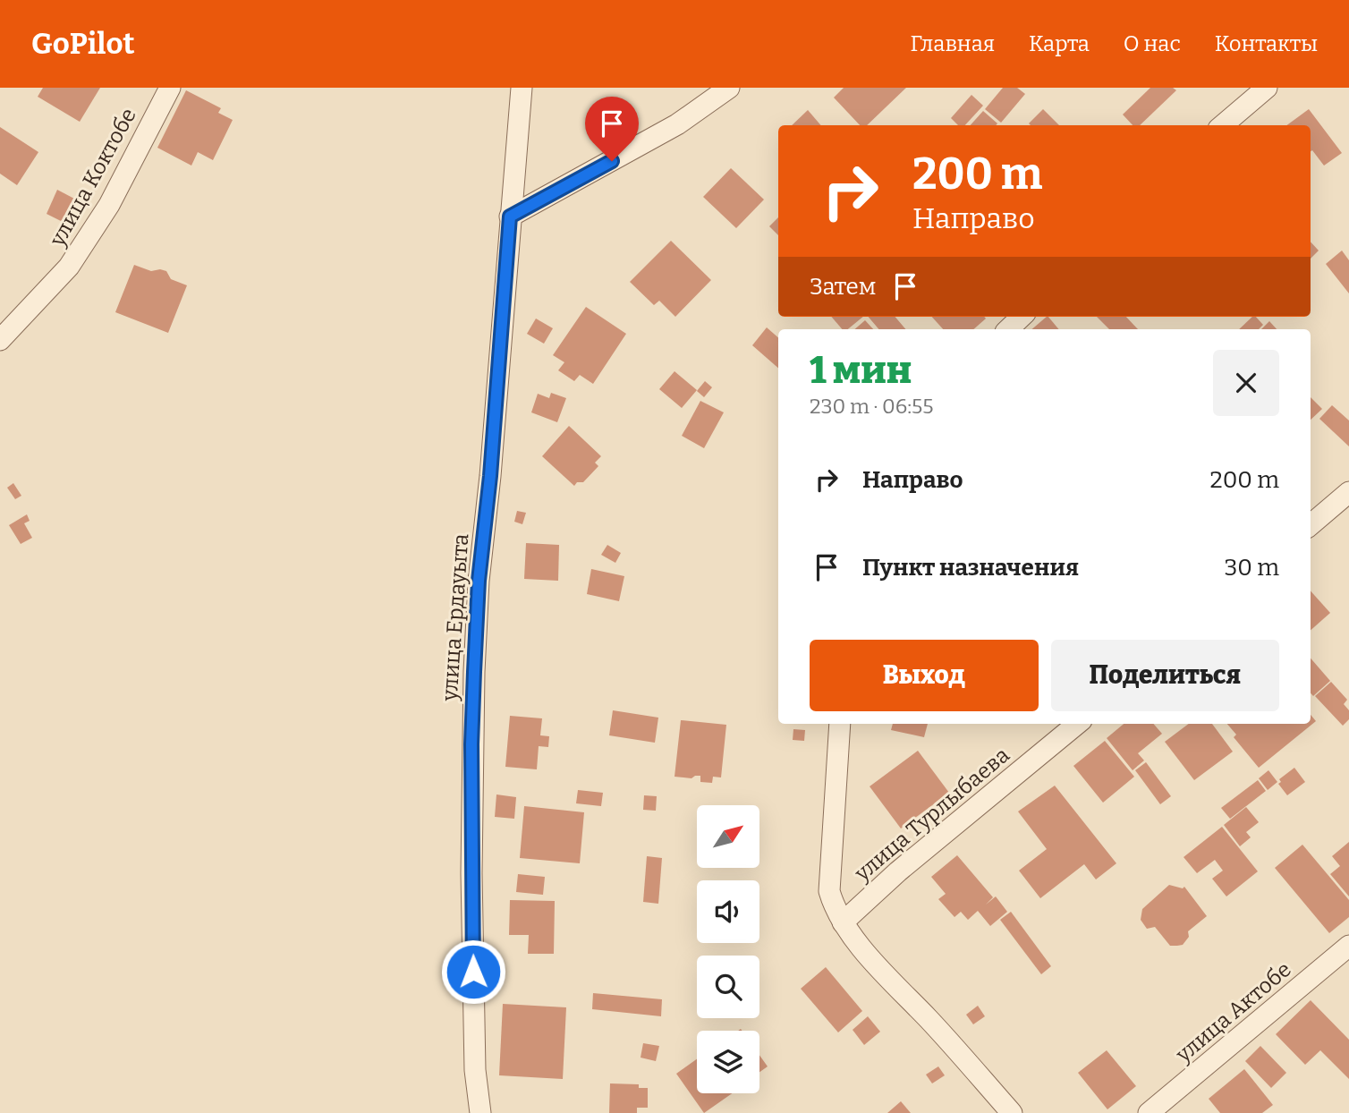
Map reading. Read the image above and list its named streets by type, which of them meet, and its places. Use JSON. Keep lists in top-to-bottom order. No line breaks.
{"streets":{"street":["улица Коктобе","улица Ердауыта","улица Турлыбаева","улица Актобе"]},"north":"top right","page":{"header":"GoPilot","nav":["Главная","Карта","О нас","Контакты"],"turn":["200 m","Направо"],"then":"Затем","heading":["1 мин","230 m · 06:55"],"list":[{"name":"Направо","value":"200 m"},{"name":"Пункт назначения","value":"30 m"}],"buttons":["Выход","Поделиться"]}}
